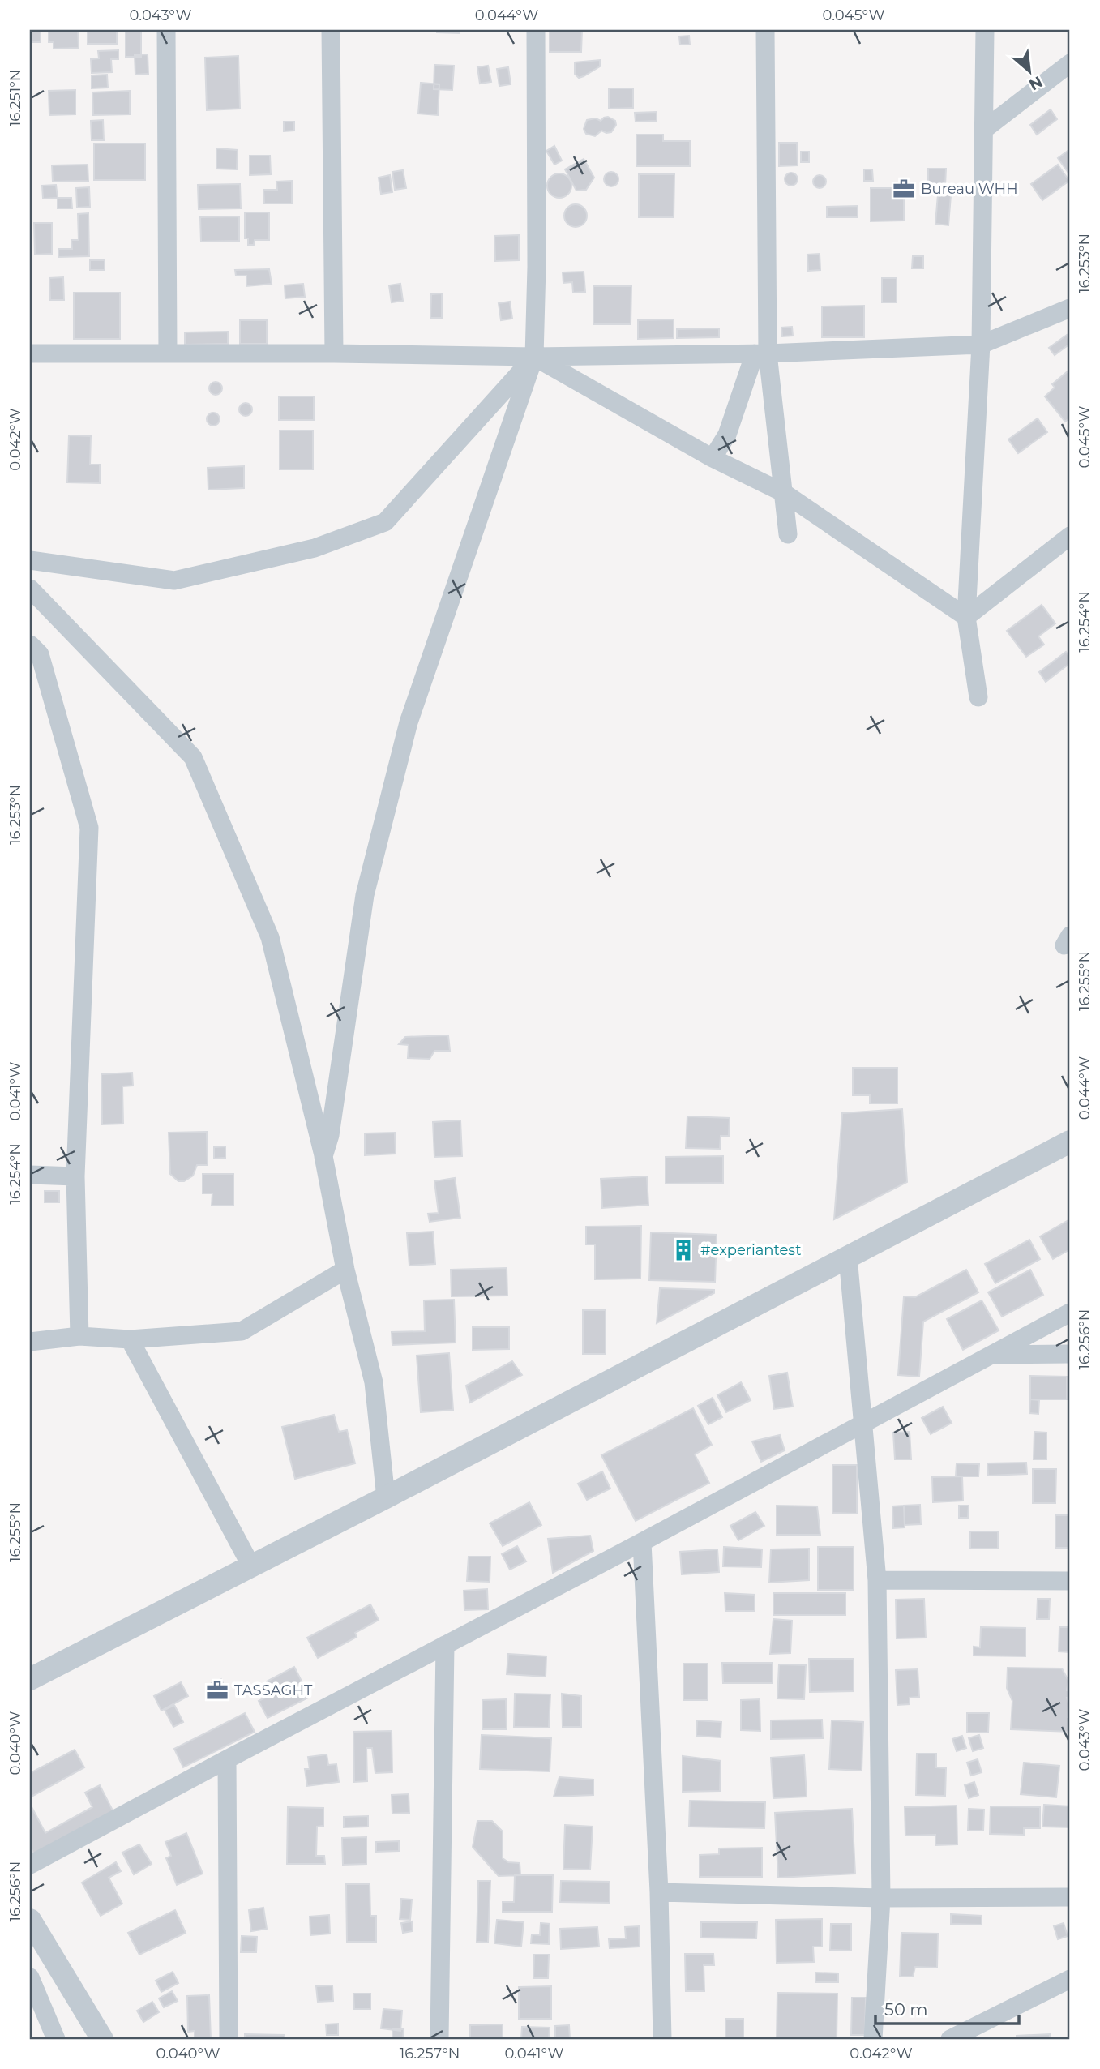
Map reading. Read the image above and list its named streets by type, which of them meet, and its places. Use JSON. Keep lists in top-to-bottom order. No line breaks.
{"places":{"office":["Bureau WHH","TASSAGHT"],"building":["#experiantest"]},"scale_bar":"50 m","north":"bottom right","coordinates":["0.043°W","0.044°W","0.045°W","16.251°N","16.253°N","0.042°W","16.254°N","16.255°N","0.041°W","16.256°N","0.040°W","16.257°N"]}
